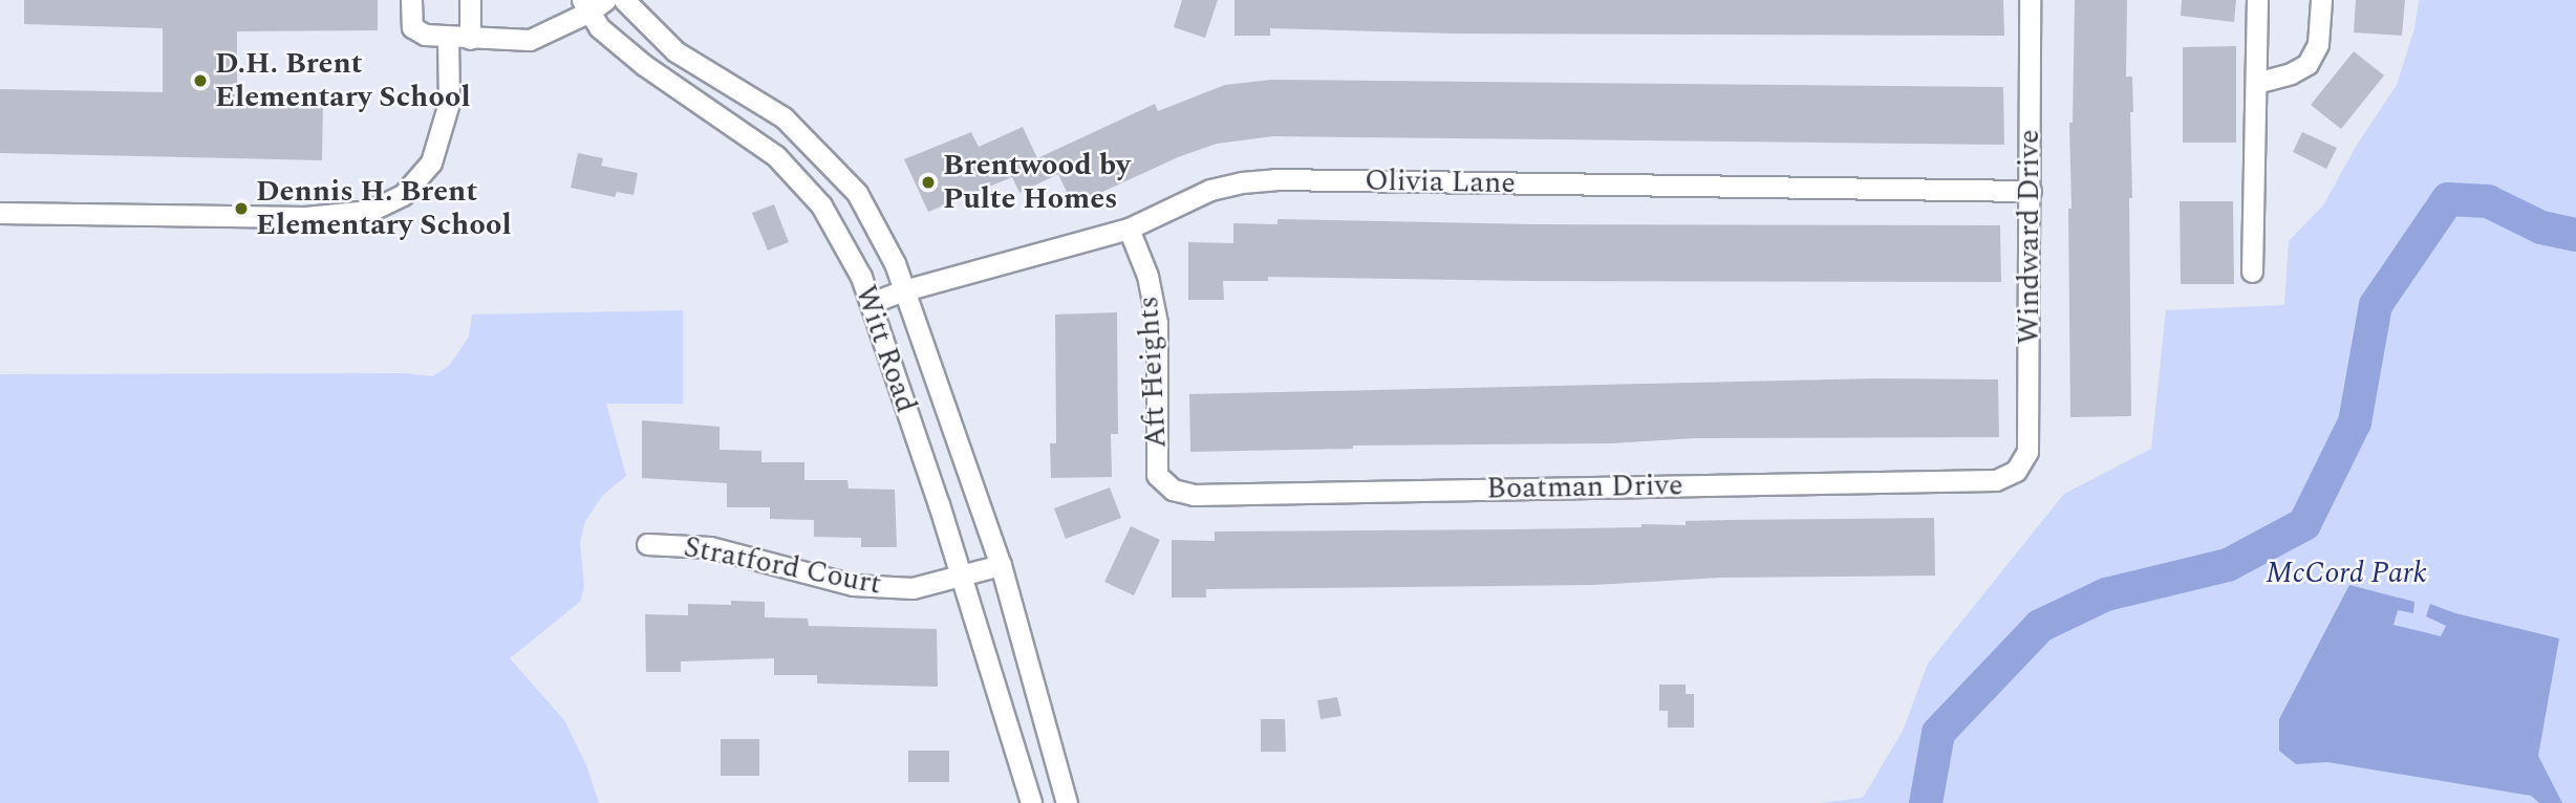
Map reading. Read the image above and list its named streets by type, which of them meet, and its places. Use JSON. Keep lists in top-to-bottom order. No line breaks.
{"streets":{"street":["Olivia Lane","Windward Drive","Witt Road","Aft Heights","Boatman Drive","Stratford Court"]},"crossings":[["Olivia Lane","Windward Drive"],["Olivia Lane","Witt Road"],["Olivia Lane","Aft Heights"],["Windward Drive","Boatman Drive"],["Witt Road","Stratford Court"],["Aft Heights","Boatman Drive"]],"parks":["McCord Park"],"places":["D.H. Brent Elementary School","Brentwood by Pulte Homes","Dennis H. Brent Elementary School"]}
